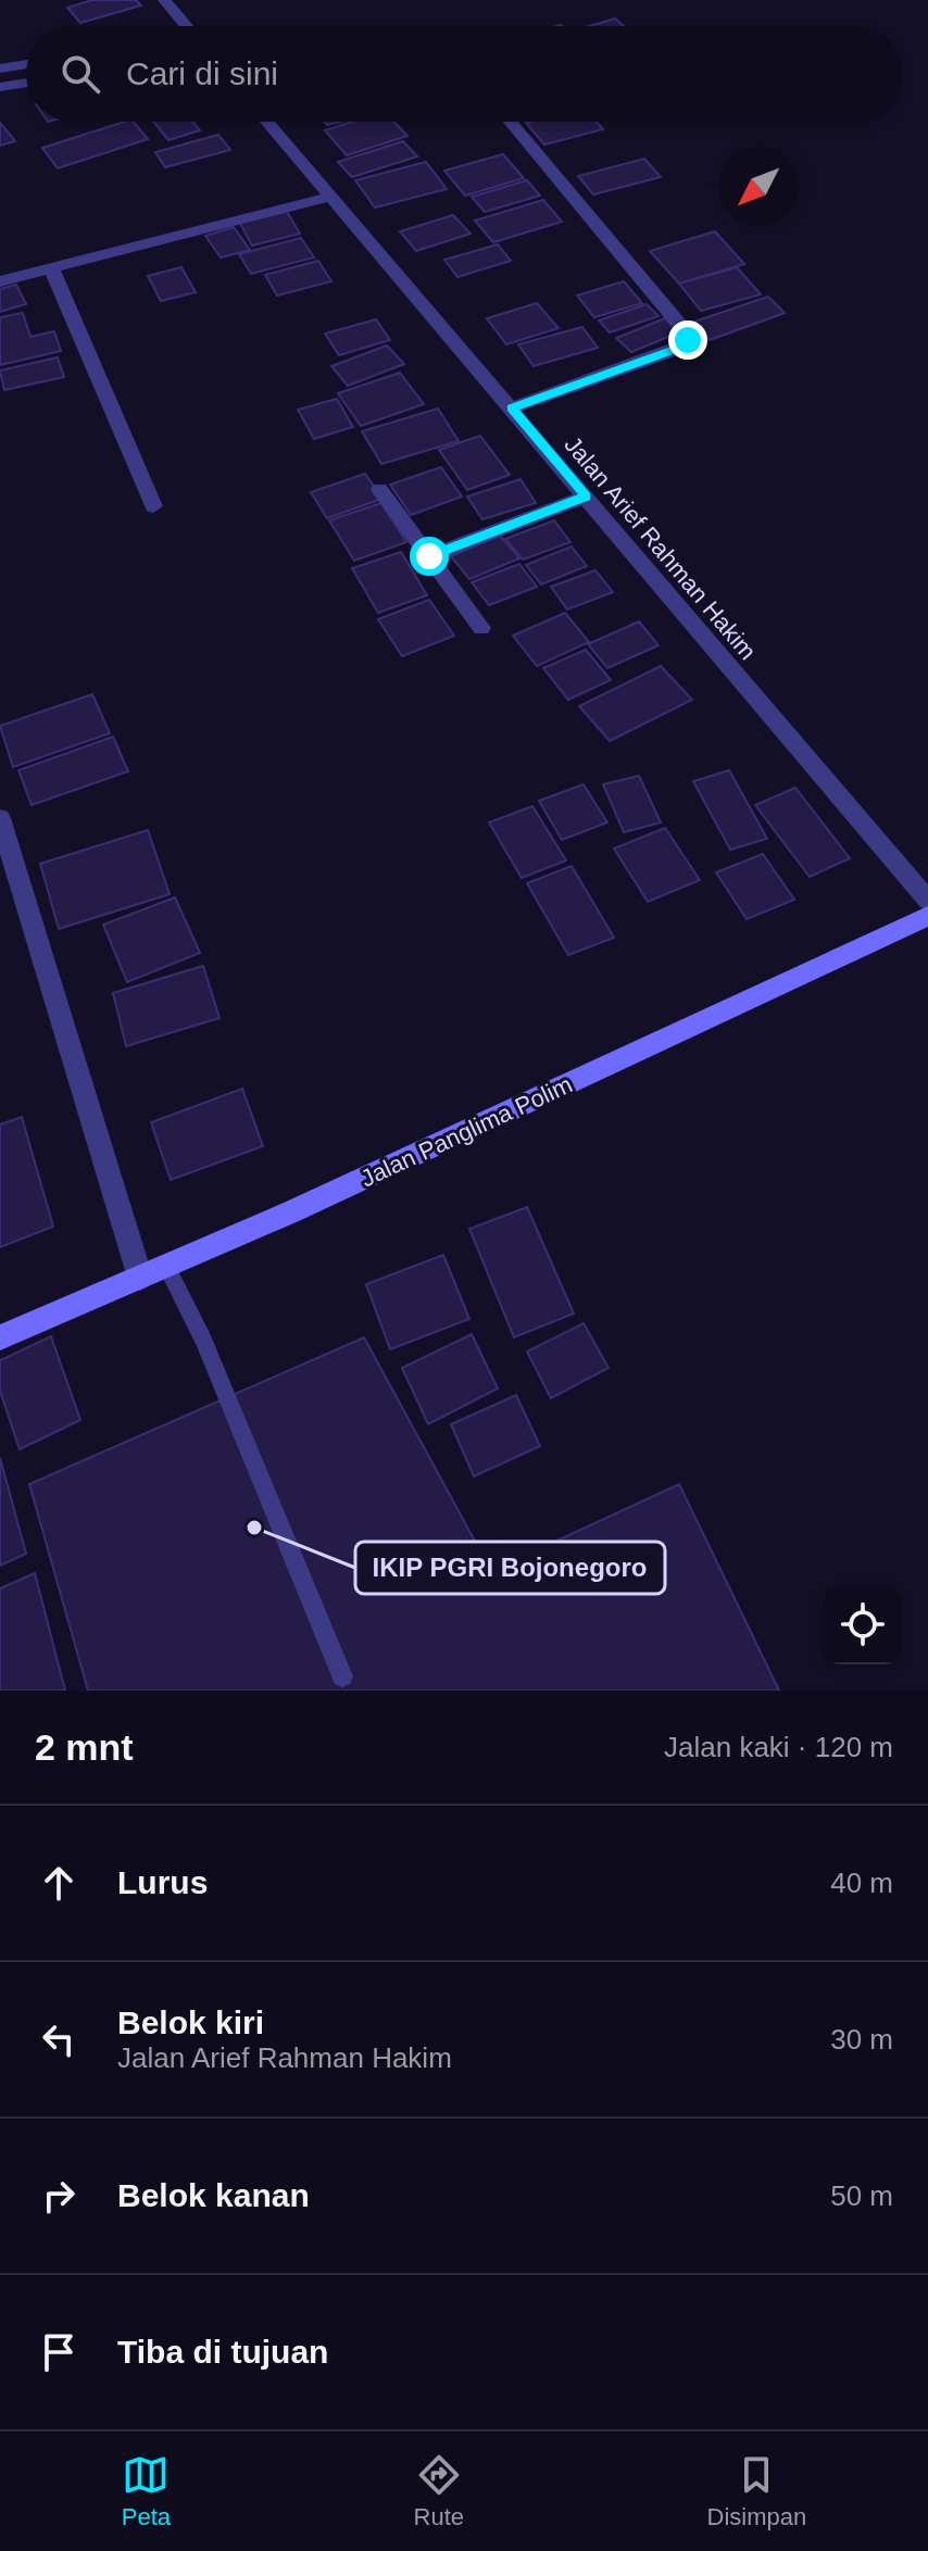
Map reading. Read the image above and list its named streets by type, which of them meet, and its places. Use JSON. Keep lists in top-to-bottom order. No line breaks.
{"streets":{"main road":["Jalan Panglima Polim"],"street":["Jalan Arief Rahman Hakim"]},"places":["IKIP PGRI Bojonegoro"],"north":"bottom left","page":{"search":"Cari di sini","heading":["2 mnt","Jalan kaki · 120 m"],"list":[["Lurus","40 m"],["Belok kiri","Jalan Arief Rahman Hakim","30 m"],["Belok kanan","50 m"],"Tiba di tujuan"],"nav":["Peta","Rute","Disimpan"]}}
